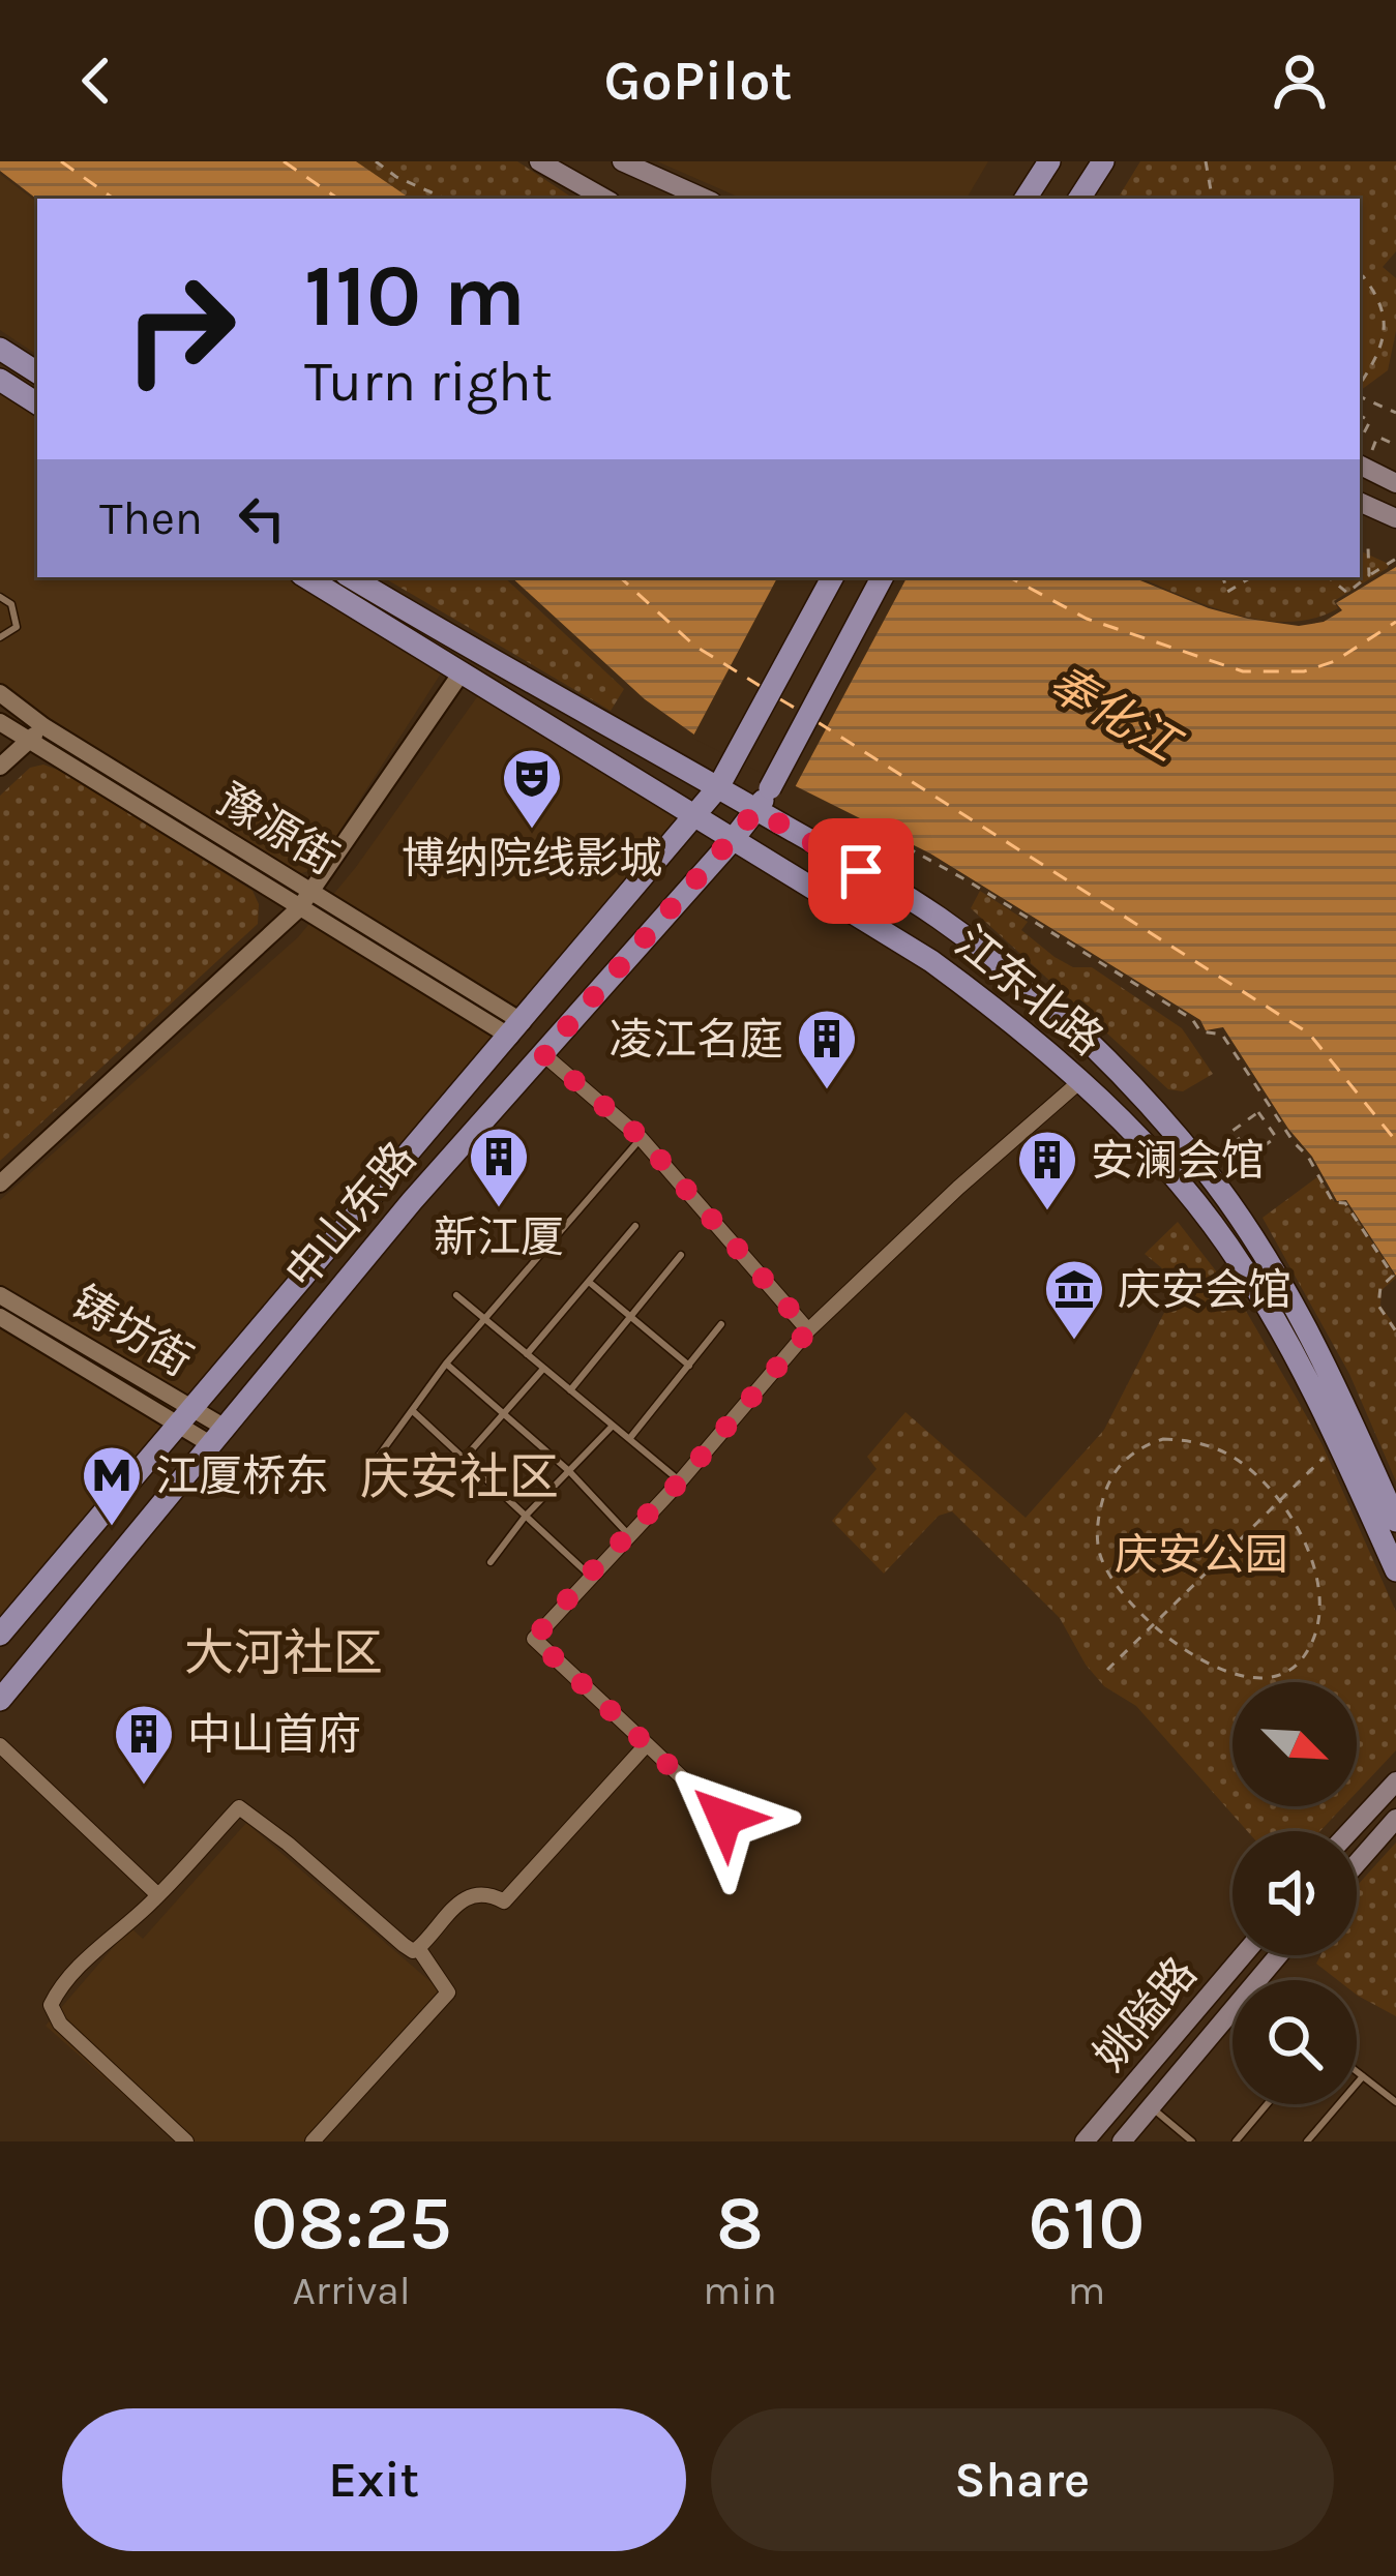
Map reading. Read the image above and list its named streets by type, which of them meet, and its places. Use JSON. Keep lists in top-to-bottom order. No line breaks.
{"streets":{"main road":["江东北路","中山东路","姚隘路"],"street":["豫源街","铸坊街"]},"crossings":[["豫源街","中山东路"],["江东北路","中山东路"],["中山东路","铸坊街"]],"districts":["庆安社区","大河社区"],"water":["奉化江"],"parks":["庆安公园"],"places":{"theatre":["博纳院线影城"],"building":["凌江名庭","新江厦","安澜会馆","中山首府"],"museum":["庆安会馆"],"metro station":["江厦桥东"]},"north":"bottom right","page":{"header":"GoPilot","turn":["110 m","Turn right"],"then":"Then","eta":["08:25","Arrival","8","min","610","m"],"buttons":["Exit","Share"]}}
